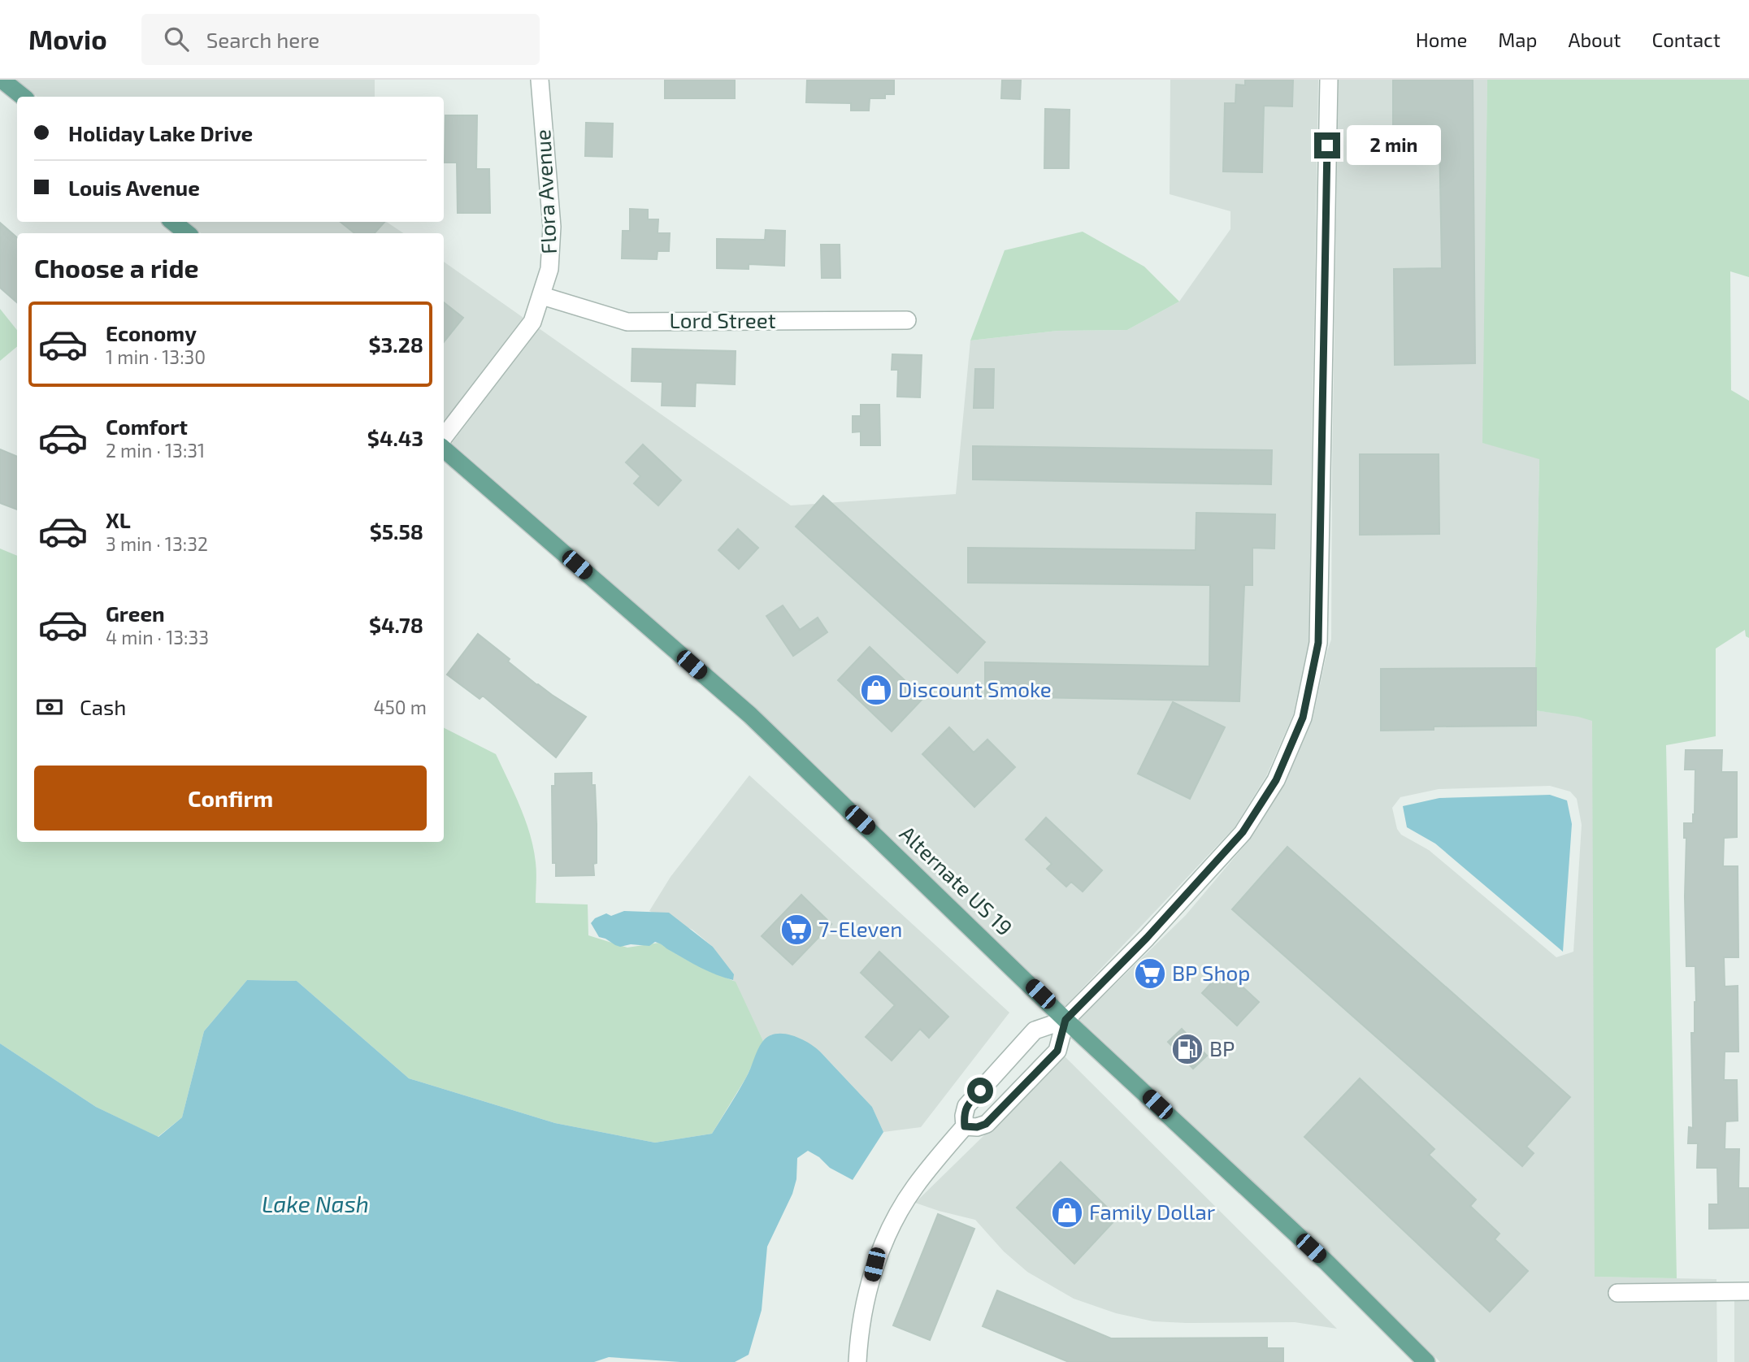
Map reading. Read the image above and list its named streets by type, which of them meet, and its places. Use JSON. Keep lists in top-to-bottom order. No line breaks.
{"streets":{"main road":["Alternate US 19"],"street":["Flora Avenue","Lord Street"]},"crossings":[["Flora Avenue","Lord Street"]],"water":["Lake Nash"],"places":{"shop":["Discount Smoke","Family Dollar"],"supermarket":["7-Eleven","BP Shop"],"fuel station":["BP"]},"page":{"header":"Movio","search":"Search here","nav":["Home","Map","About","Contact"],"banner":["Holiday Lake Drive","Louis Avenue"],"bubble":"2 min","heading":"Choose a ride","list":[{"name":"Economy","note":"1 min · 13:30","value":"$3.28"},{"name":"Comfort","note":"2 min · 13:31","value":"$4.43"},{"name":"XL","note":"3 min · 13:32","value":"$5.58"},{"name":"Green","note":"4 min · 13:33","value":"$4.78"}],"pay":["Cash","450 m"],"buttons":"Confirm"}}
